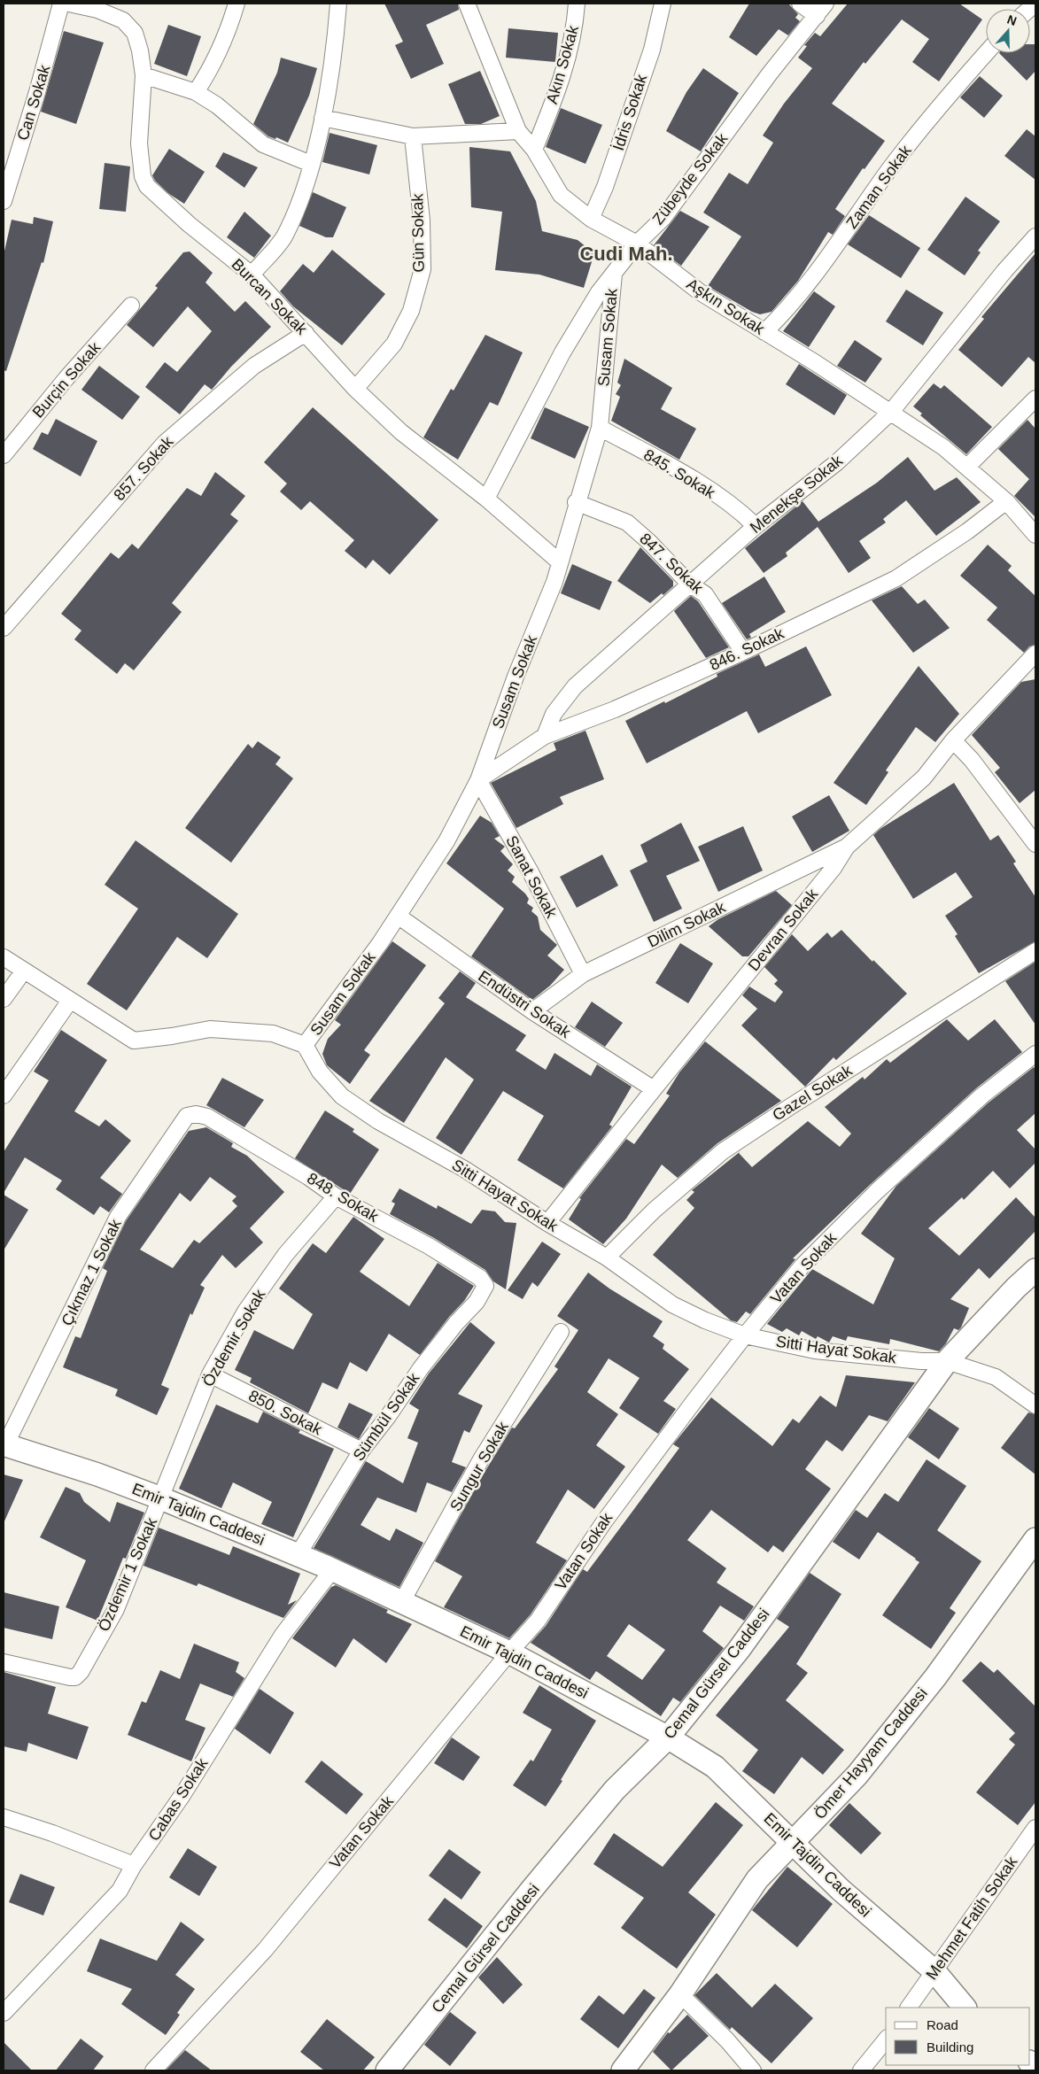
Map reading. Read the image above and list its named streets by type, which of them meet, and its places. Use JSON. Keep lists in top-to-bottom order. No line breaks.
{"streets":{"street":["Akın Sokak","Can Sokak","İdris Sokak","Zübeyde Sokak","Zaman Sokak","Gün Sokak","Burcan Sokak","Aşkın Sokak","Susam Sokak","Burçin Sokak","857. Sokak","845. Sokak","Menekşe Sokak","847. Sokak","846. Sokak","Sanat Sokak","Dilim Sokak","Devran Sokak","Endüstri Sokak","Gazel Sokak","Sitti Hayat Sokak","848. Sokak","Vatan Sokak","Çıkmaz 1 Sokak","Özdemir Sokak","850. Sokak","Sümbül Sokak","Sungur Sokak","Emir Tajdin Caddesi","Özdemir 1 Sokak","Cemal Gürsel Caddesi","Ömer Hayyam Caddesi","Cabas Sokak","Mehmet Fatih Sokak"]},"crossings":[["Akın Sokak","Aşkın Sokak"],["İdris Sokak","Aşkın Sokak"],["Zübeyde Sokak","Burcan Sokak"],["Zübeyde Sokak","Aşkın Sokak"],["Zübeyde Sokak","Susam Sokak"],["Zaman Sokak","Aşkın Sokak"],["Gün Sokak","Burcan Sokak"],["Burcan Sokak","Susam Sokak"],["Burcan Sokak","857. Sokak"],["Aşkın Sokak","Menekşe Sokak"],["Aşkın Sokak","846. Sokak"],["Susam Sokak","845. Sokak"],["Susam Sokak","847. Sokak"],["Susam Sokak","846. Sokak"],["Susam Sokak","Sanat Sokak"],["Susam Sokak","Endüstri Sokak"],["Susam Sokak","Sitti Hayat Sokak"],["845. Sokak","Menekşe Sokak"],["Menekşe Sokak","847. Sokak"],["Menekşe Sokak","846. Sokak"],["847. Sokak","846. Sokak"],["846. Sokak","Sanat Sokak"],["Sanat Sokak","Dilim Sokak"],["Dilim Sokak","Devran Sokak"],["Dilim Sokak","Endüstri Sokak"],["Devran Sokak","Endüstri Sokak"],["Devran Sokak","Sitti Hayat Sokak"],["Gazel Sokak","Sitti Hayat Sokak"],["Sitti Hayat Sokak","Vatan Sokak"],["Sitti Hayat Sokak","Cemal Gürsel Caddesi"],["848. Sokak","Çıkmaz 1 Sokak"],["848. Sokak","Özdemir Sokak"],["848. Sokak","Sümbül Sokak"],["Vatan Sokak","Emir Tajdin Caddesi"],["Çıkmaz 1 Sokak","Emir Tajdin Caddesi"],["Özdemir Sokak","850. Sokak"],["Özdemir Sokak","Emir Tajdin Caddesi"],["Özdemir Sokak","Özdemir 1 Sokak"],["850. Sokak","Sümbül Sokak"],["Sümbül Sokak","Emir Tajdin Caddesi"],["Sungur Sokak","Emir Tajdin Caddesi"],["Emir Tajdin Caddesi","Özdemir 1 Sokak"],["Emir Tajdin Caddesi","Cemal Gürsel Caddesi"],["Emir Tajdin Caddesi","Ömer Hayyam Caddesi"],["Emir Tajdin Caddesi","Cabas Sokak"],["Emir Tajdin Caddesi","Mehmet Fatih Sokak"]],"districts":["Cudi Mah."],"legend":["Road","Building"],"north":"top"}
